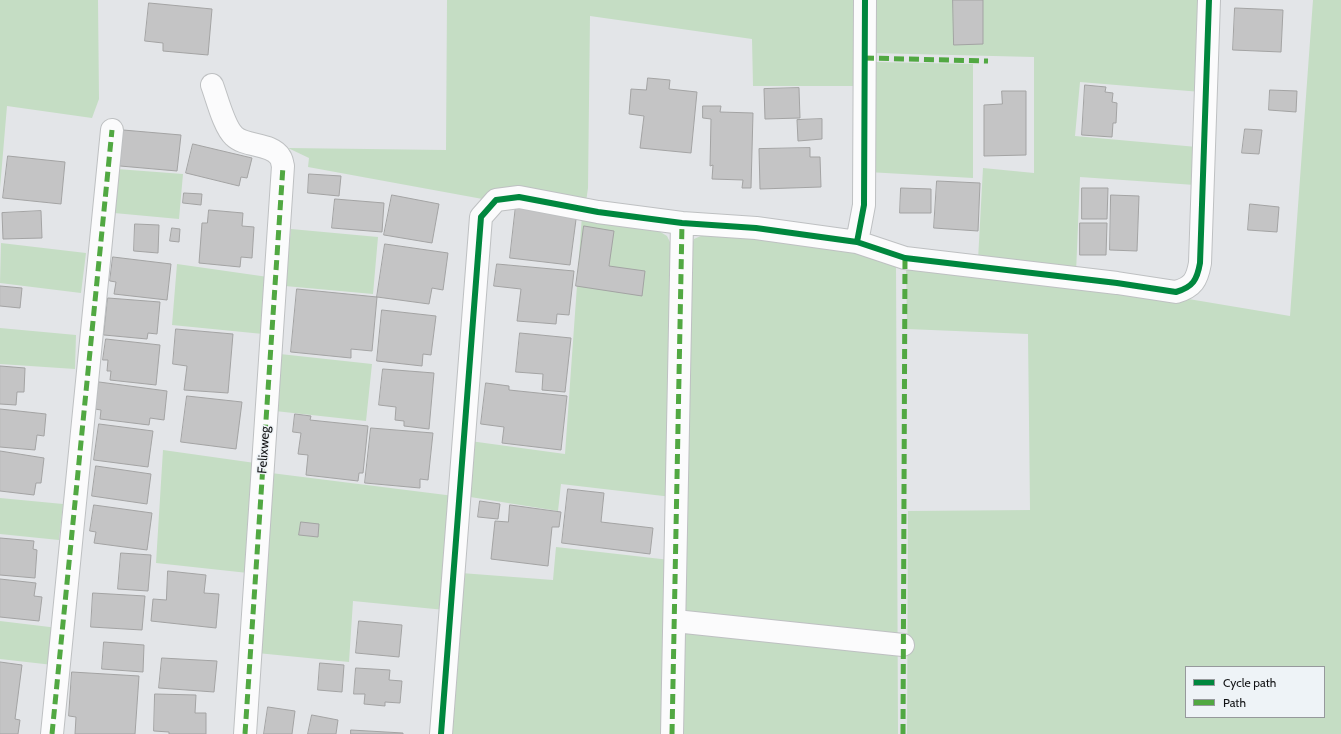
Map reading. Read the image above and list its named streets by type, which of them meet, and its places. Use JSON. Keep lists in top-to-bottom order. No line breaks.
{"streets":{"street":["Felixweg"]},"legend":["Cycle path","Path"]}
